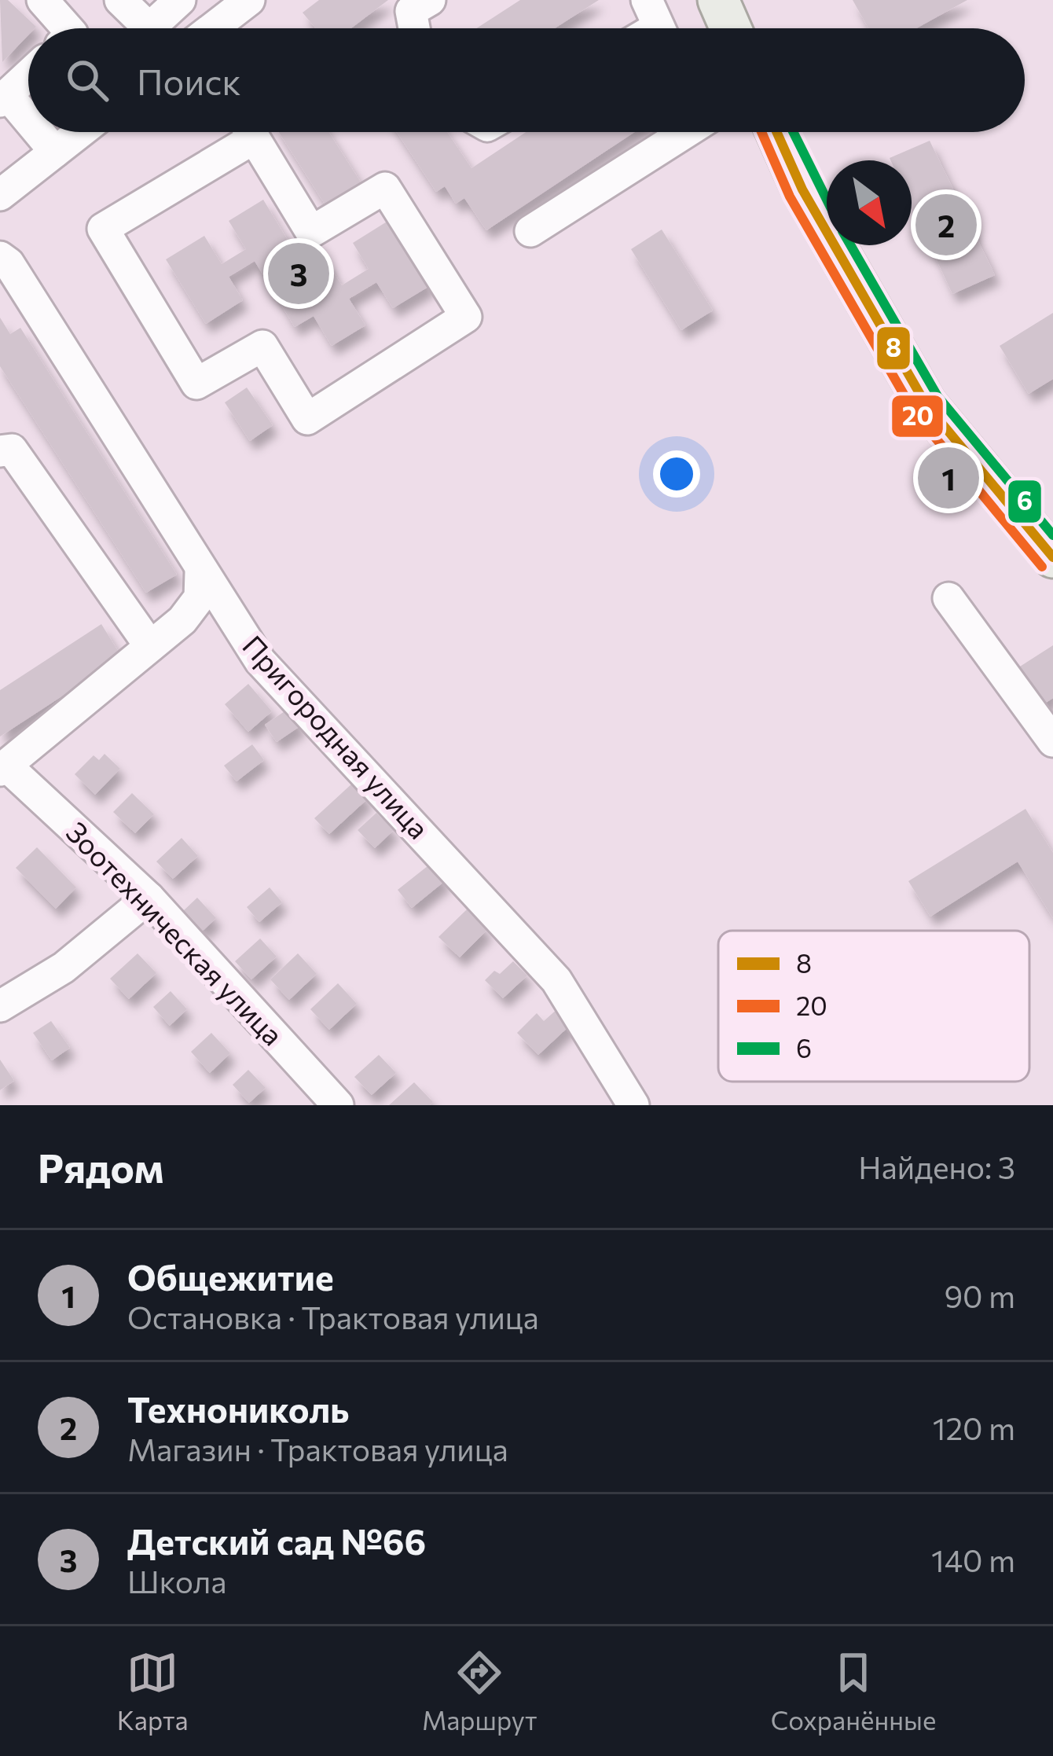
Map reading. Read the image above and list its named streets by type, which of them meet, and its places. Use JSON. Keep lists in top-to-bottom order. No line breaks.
{"streets":{"street":["Пригородная улица","Зоотехническая улица"]},"lines":["transit line 8","transit line 20","transit line 6"],"legend":["8","20","6"],"north":"bottom right","page":{"search":"Поиск","pins":["2","3","1"],"heading":["Рядом","Найдено: 3"],"list":[{"mark":"1","name":"Общежитие","note":"Остановка · Трактовая улица","value":"90 m"},{"mark":"2","name":"Технониколь","note":"Магазин · Трактовая улица","value":"120 m"},{"mark":"3","name":"Детский сад №66","note":"Школа","value":"140 m"}],"nav":["Карта","Маршрут","Сохранённые"]}}
